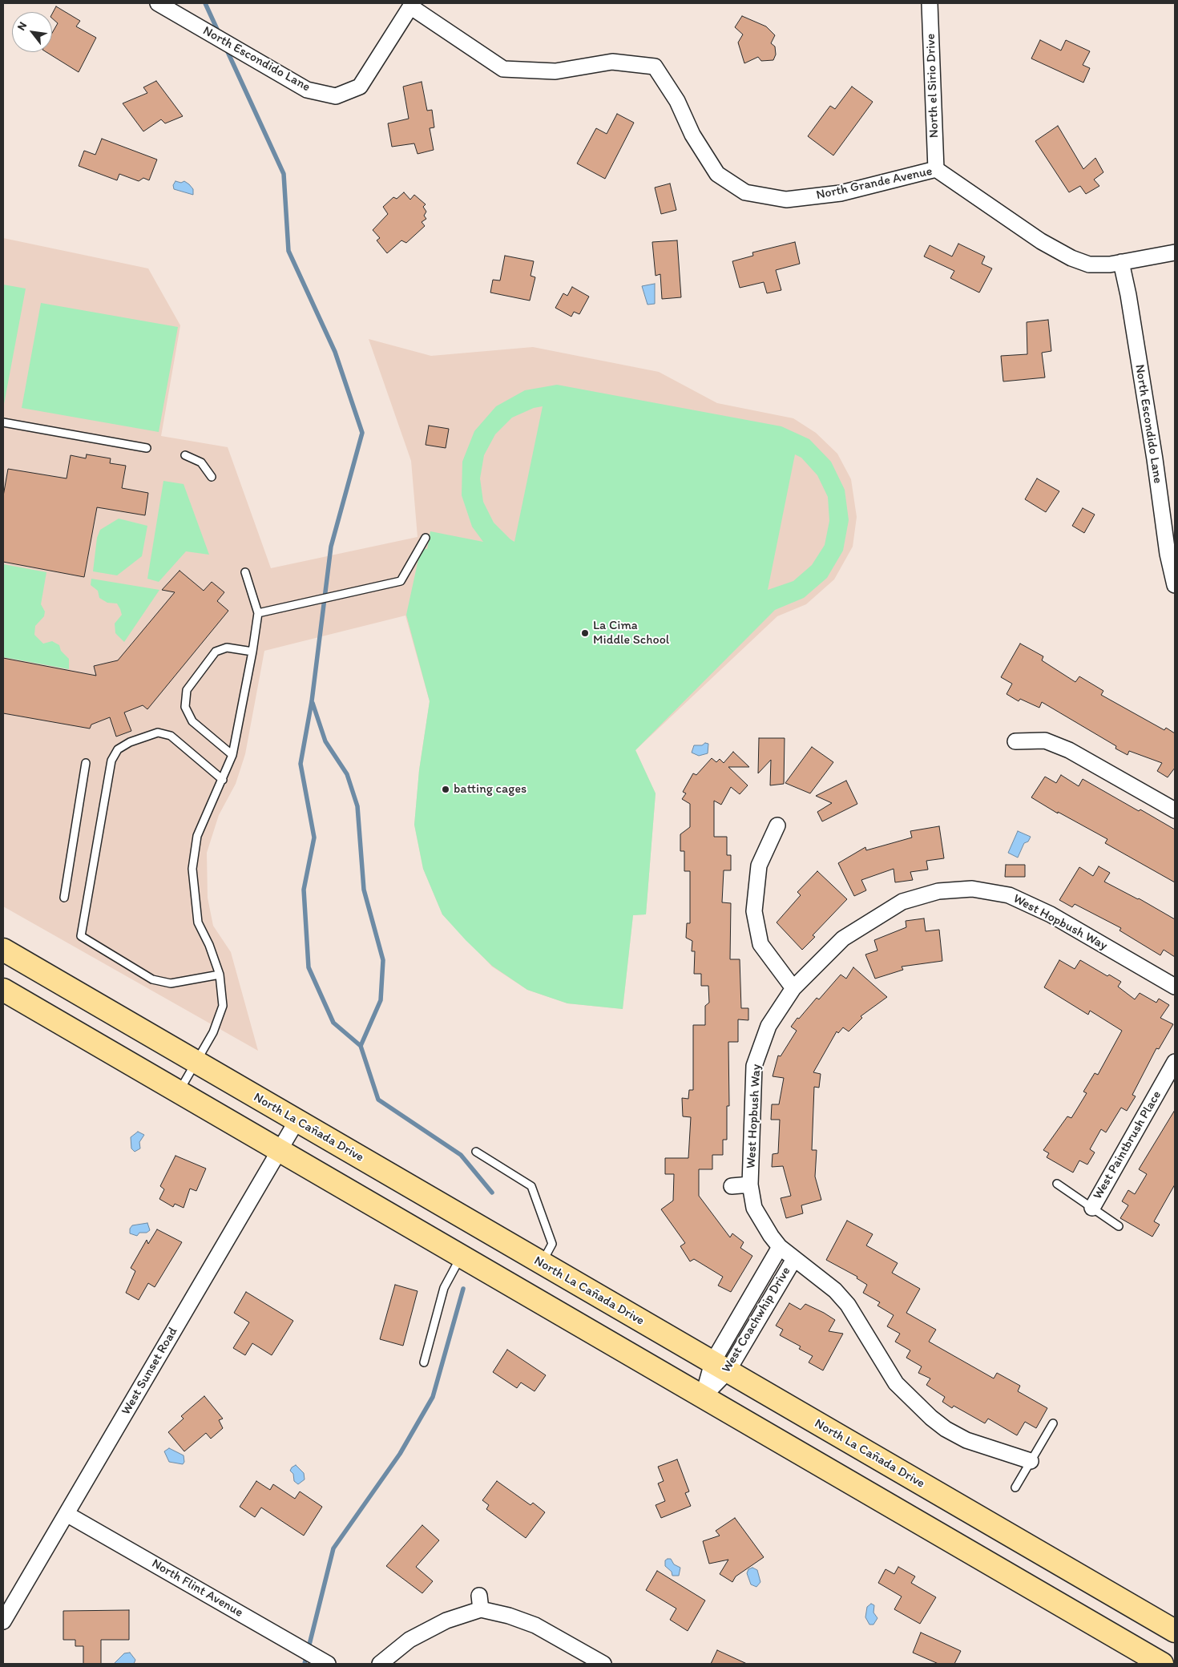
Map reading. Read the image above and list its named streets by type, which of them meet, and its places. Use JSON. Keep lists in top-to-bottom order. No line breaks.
{"streets":{"main road":["North La Cañada Drive"],"street":["North Escondido Lane","North el Sirio Drive","North Grande Avenue","West Hopbush Way","West Paintbrush Place","West Coachwhip Drive","West Sunset Road","North Flint Avenue"]},"crossings":[["North Escondido Lane","North Grande Avenue"],["North el Sirio Drive","North Grande Avenue"],["West Hopbush Way","West Coachwhip Drive"],["North La Cañada Drive","West Coachwhip Drive"],["North La Cañada Drive","West Sunset Road"],["West Sunset Road","North Flint Avenue"]],"places":["La Cima Middle School","batting cages"],"north":"top left"}
